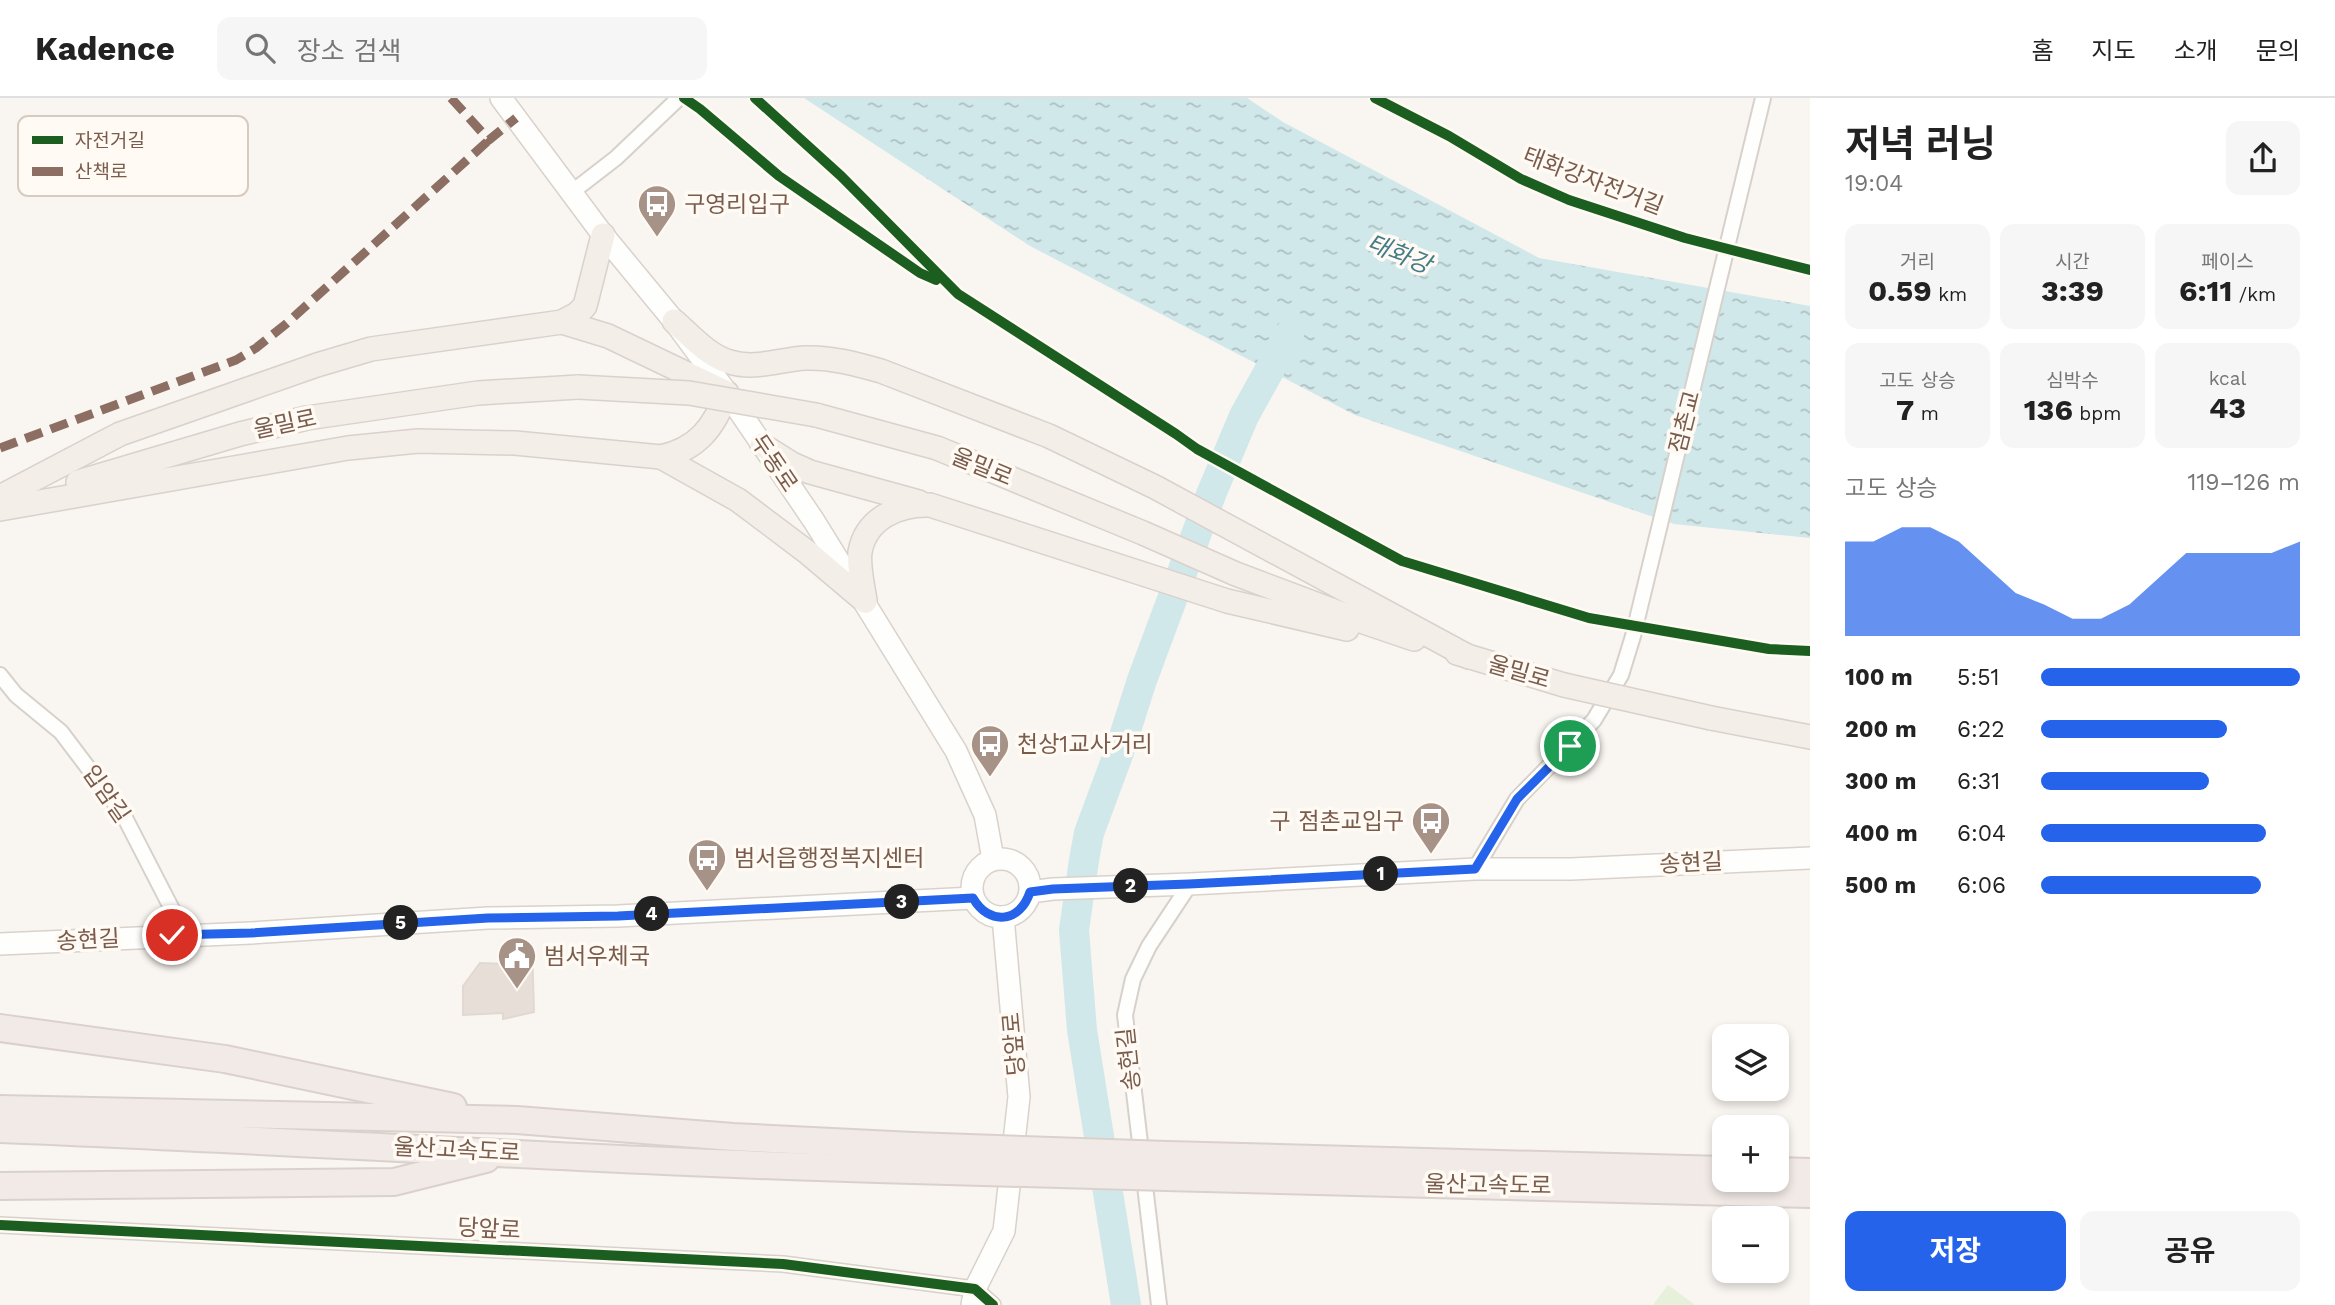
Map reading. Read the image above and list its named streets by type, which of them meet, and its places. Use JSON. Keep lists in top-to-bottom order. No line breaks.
{"streets":{"highway":["울산고속도로"],"main road":["울밀로","두동로","송현길","당앞로"],"street":["점촌교","입암길"],"cycle path":["태화강자전거길"]},"crossings":[["점촌교","송현길"],["두동로","송현길"],["두동로","당앞로"],["입암길","송현길"],["송현길","당앞로"]],"water":["태화강"],"places":{"bus stop":["구영리입구","천상1교사거리","구 점촌교입구","범서읍행정복지센터"],"public building":["범서우체국"]},"legend":["자전거길","산책로"],"page":{"header":"Kadence","search":"장소 검색","nav":["홈","지도","소개","문의"],"heading":["저녁 러닝","19:04"],"stats":[["거리","0.59 km"],["시간","3:39"],["페이스","6:11 /km"],["고도 상승","7 m"],["심박수","136 bpm"],["kcal","43"]],"chart":["고도 상승","119–126 m"],"list":[{"name":"100 m","note":"5:51"},{"name":"200 m","note":"6:22"},{"name":"300 m","note":"6:31"},{"name":"400 m","note":"6:04"},{"name":"500 m","note":"6:06"}],"pins":["1","2","3","4","5"],"map_buttons":["+","−"],"buttons":["저장","공유"]}}
